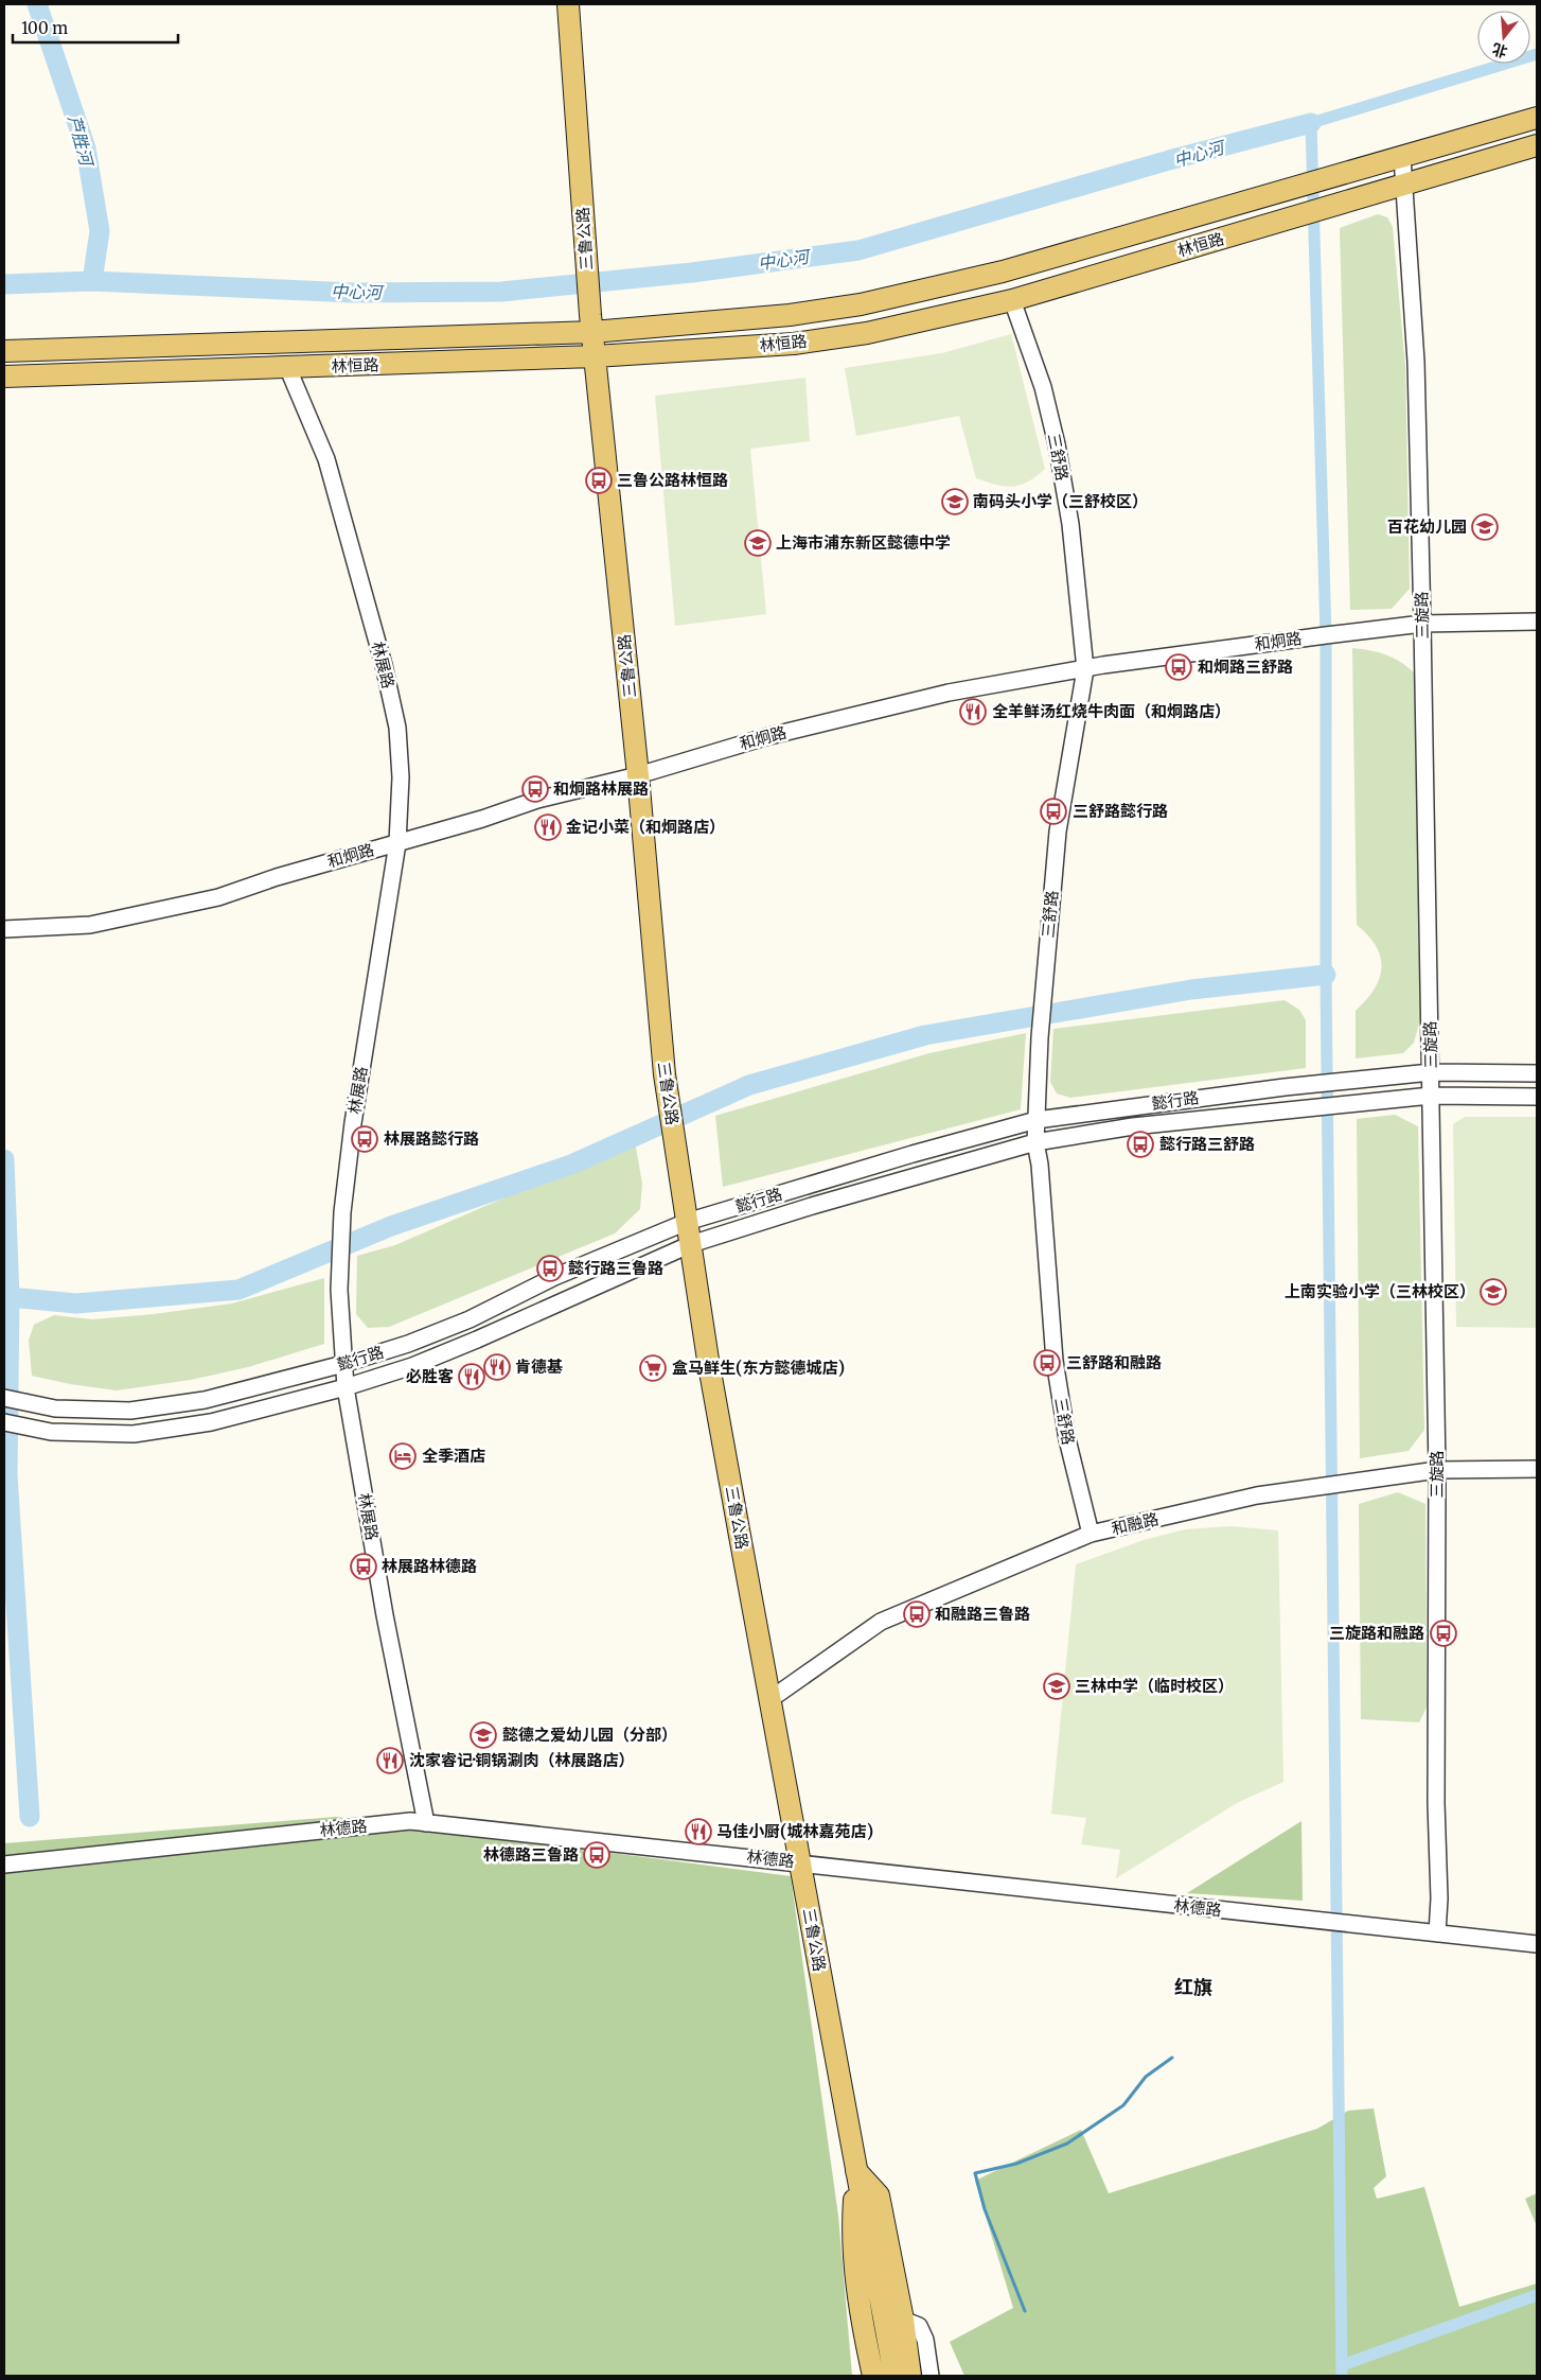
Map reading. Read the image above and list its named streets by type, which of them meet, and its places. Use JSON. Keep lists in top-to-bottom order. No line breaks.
{"streets":{"main road":["三鲁公路","林恒路"],"street":["三舒路","三旋路","和炯路","林展路","懿行路","和融路","林德路"]},"crossings":[["三鲁公路","林恒路"],["三鲁公路","和炯路"],["三鲁公路","懿行路"],["三鲁公路","和融路"],["三鲁公路","林德路"],["林恒路","三舒路"],["林恒路","三旋路"],["林恒路","林展路"],["三舒路","和炯路"],["三舒路","懿行路"],["三舒路","和融路"],["三旋路","和炯路"],["三旋路","懿行路"],["三旋路","和融路"],["三旋路","林德路"],["和炯路","林展路"],["林展路","懿行路"],["林展路","林德路"]],"districts":["红旗"],"water":["芦胜河","中心河"],"places":{"bus stop":["三鲁公路林恒路","和炯路三舒路","和炯路林展路","三舒路懿行路","林展路懿行路","懿行路三舒路","懿行路三鲁路","三舒路和融路","林展路林德路","和融路三鲁路","三旋路和融路","林德路三鲁路"],"school or university":["南码头小学（三舒校区）","百花幼儿园","上海市浦东新区懿德中学","上南实验小学（三林校区）","三林中学（临时校区）","懿德之爱幼儿园（分部）"],"restaurant":["全羊鲜汤红烧牛肉面（和炯路店）","金记小菜（和炯路店）","肯德基","必胜客","沈家睿记·铜锅涮肉（林展路店）","马佳小厨(城林嘉苑店)"],"supermarket":["盒马鲜生(东方懿德城店)"],"hotel":["全季酒店"]},"scale_bar":"100 m","north":"bottom"}
